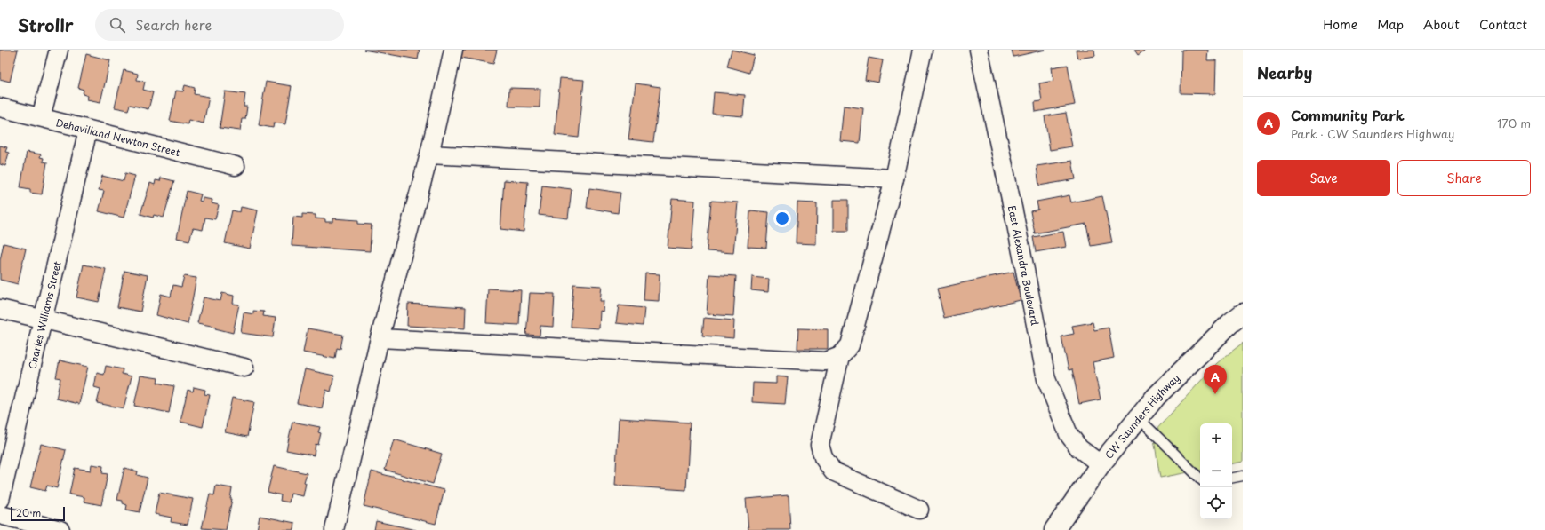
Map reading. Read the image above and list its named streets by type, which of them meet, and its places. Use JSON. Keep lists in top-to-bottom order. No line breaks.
{"streets":{"main road":["CW Saunders Highway"],"street":["Dehavilland Newton Street","East Alexandra Boulevard","Charles Williams Street"]},"crossings":[["Dehavilland Newton Street","Charles Williams Street"],["East Alexandra Boulevard","CW Saunders Highway"]],"scale_bar":"20 m","page":{"header":"Strollr","search":"Search here","nav":["Home","Map","About","Contact"],"heading":"Nearby","list":[{"mark":"A","name":"Community Park","note":"Park · CW Saunders Highway","value":"170 m"}],"buttons":["Save","Share"],"pins":"A","map_buttons":["+","−"],"scale":"20 m"}}
